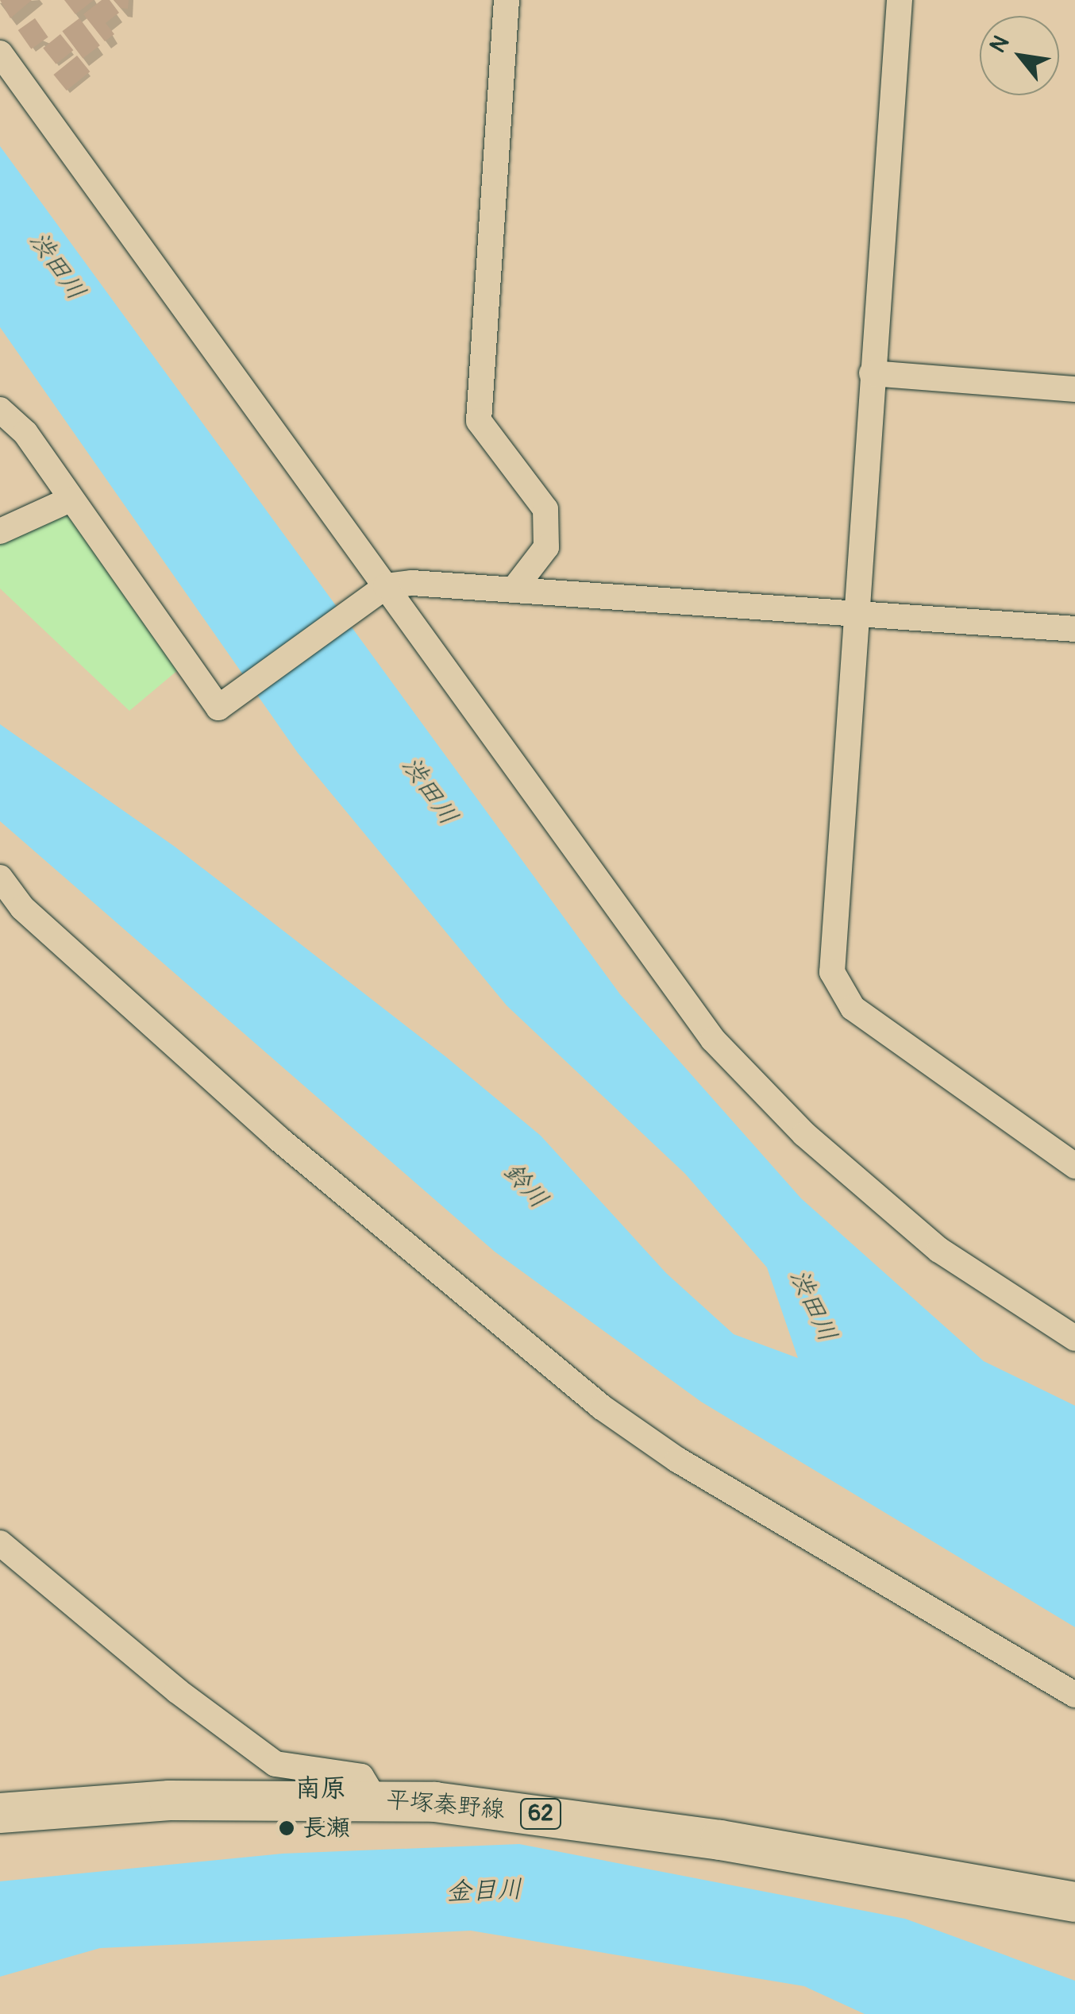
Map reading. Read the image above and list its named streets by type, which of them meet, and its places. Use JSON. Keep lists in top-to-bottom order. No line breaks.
{"streets":{"main road":["平塚秦野線","62"]},"districts":["南原"],"water":["渋田川","鈴川","金目川"],"places":["長瀬"],"north":"top left"}
